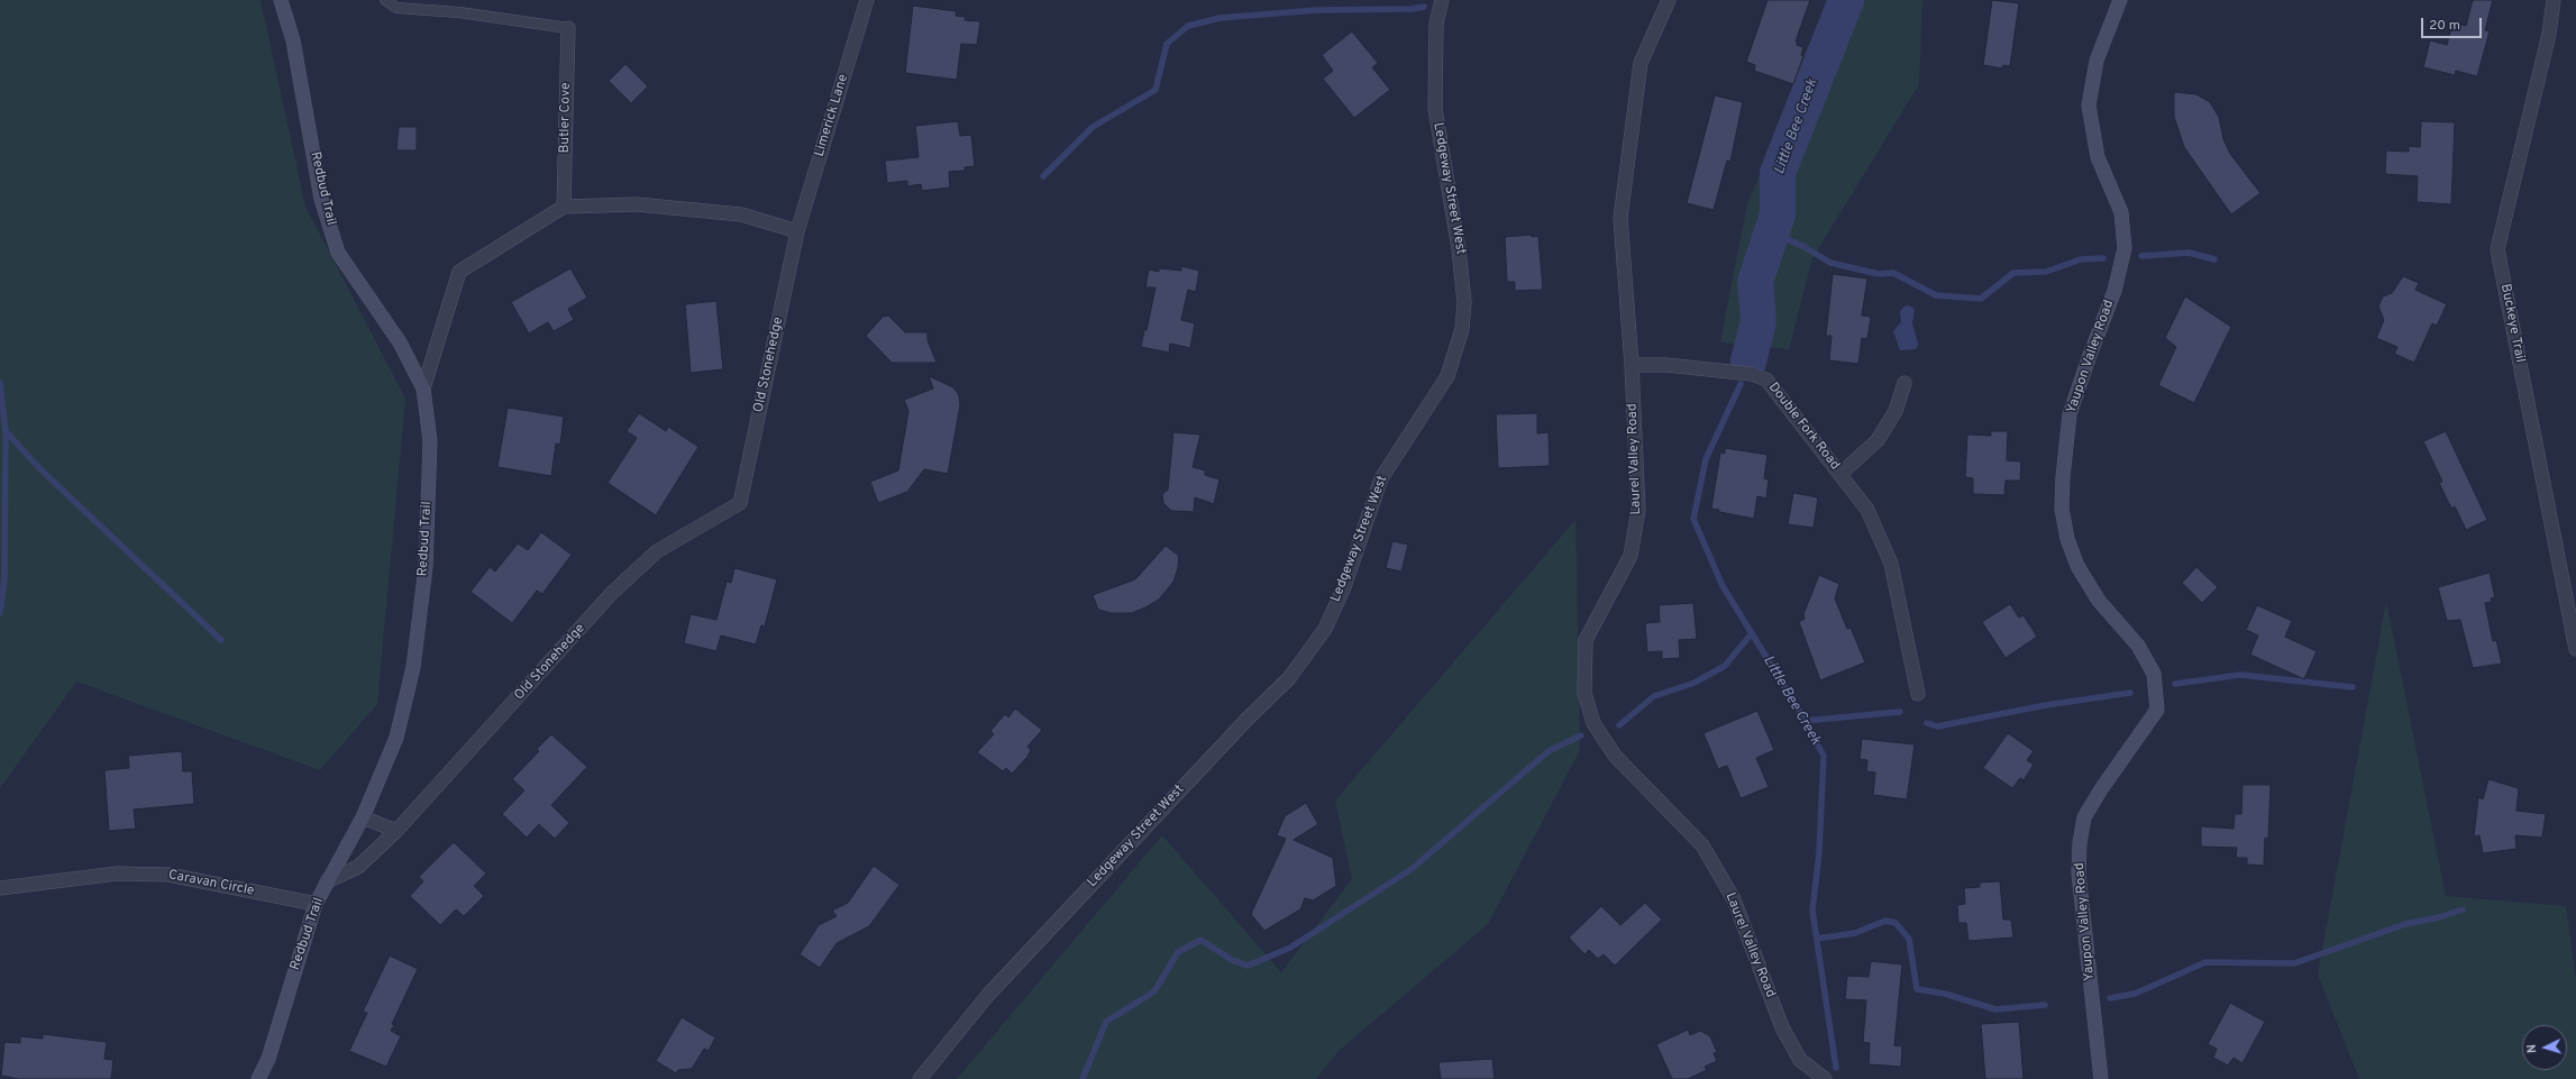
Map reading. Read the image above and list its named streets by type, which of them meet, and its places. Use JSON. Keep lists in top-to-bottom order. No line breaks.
{"streets":{"street":["Limerick Lane","Butler Cove","Redbud Trail","Ledgeway Street West","Buckeye Trail","Yaupon Valley Road","Old Stonehedge","Double Fork Road","Laurel Valley Road","Caravan Circle"]},"crossings":[["Limerick Lane","Old Stonehedge"],["Redbud Trail","Old Stonehedge"],["Redbud Trail","Caravan Circle"],["Double Fork Road","Laurel Valley Road"]],"water":["Little Bee Creek"],"scale_bar":"20 m","north":"left"}
